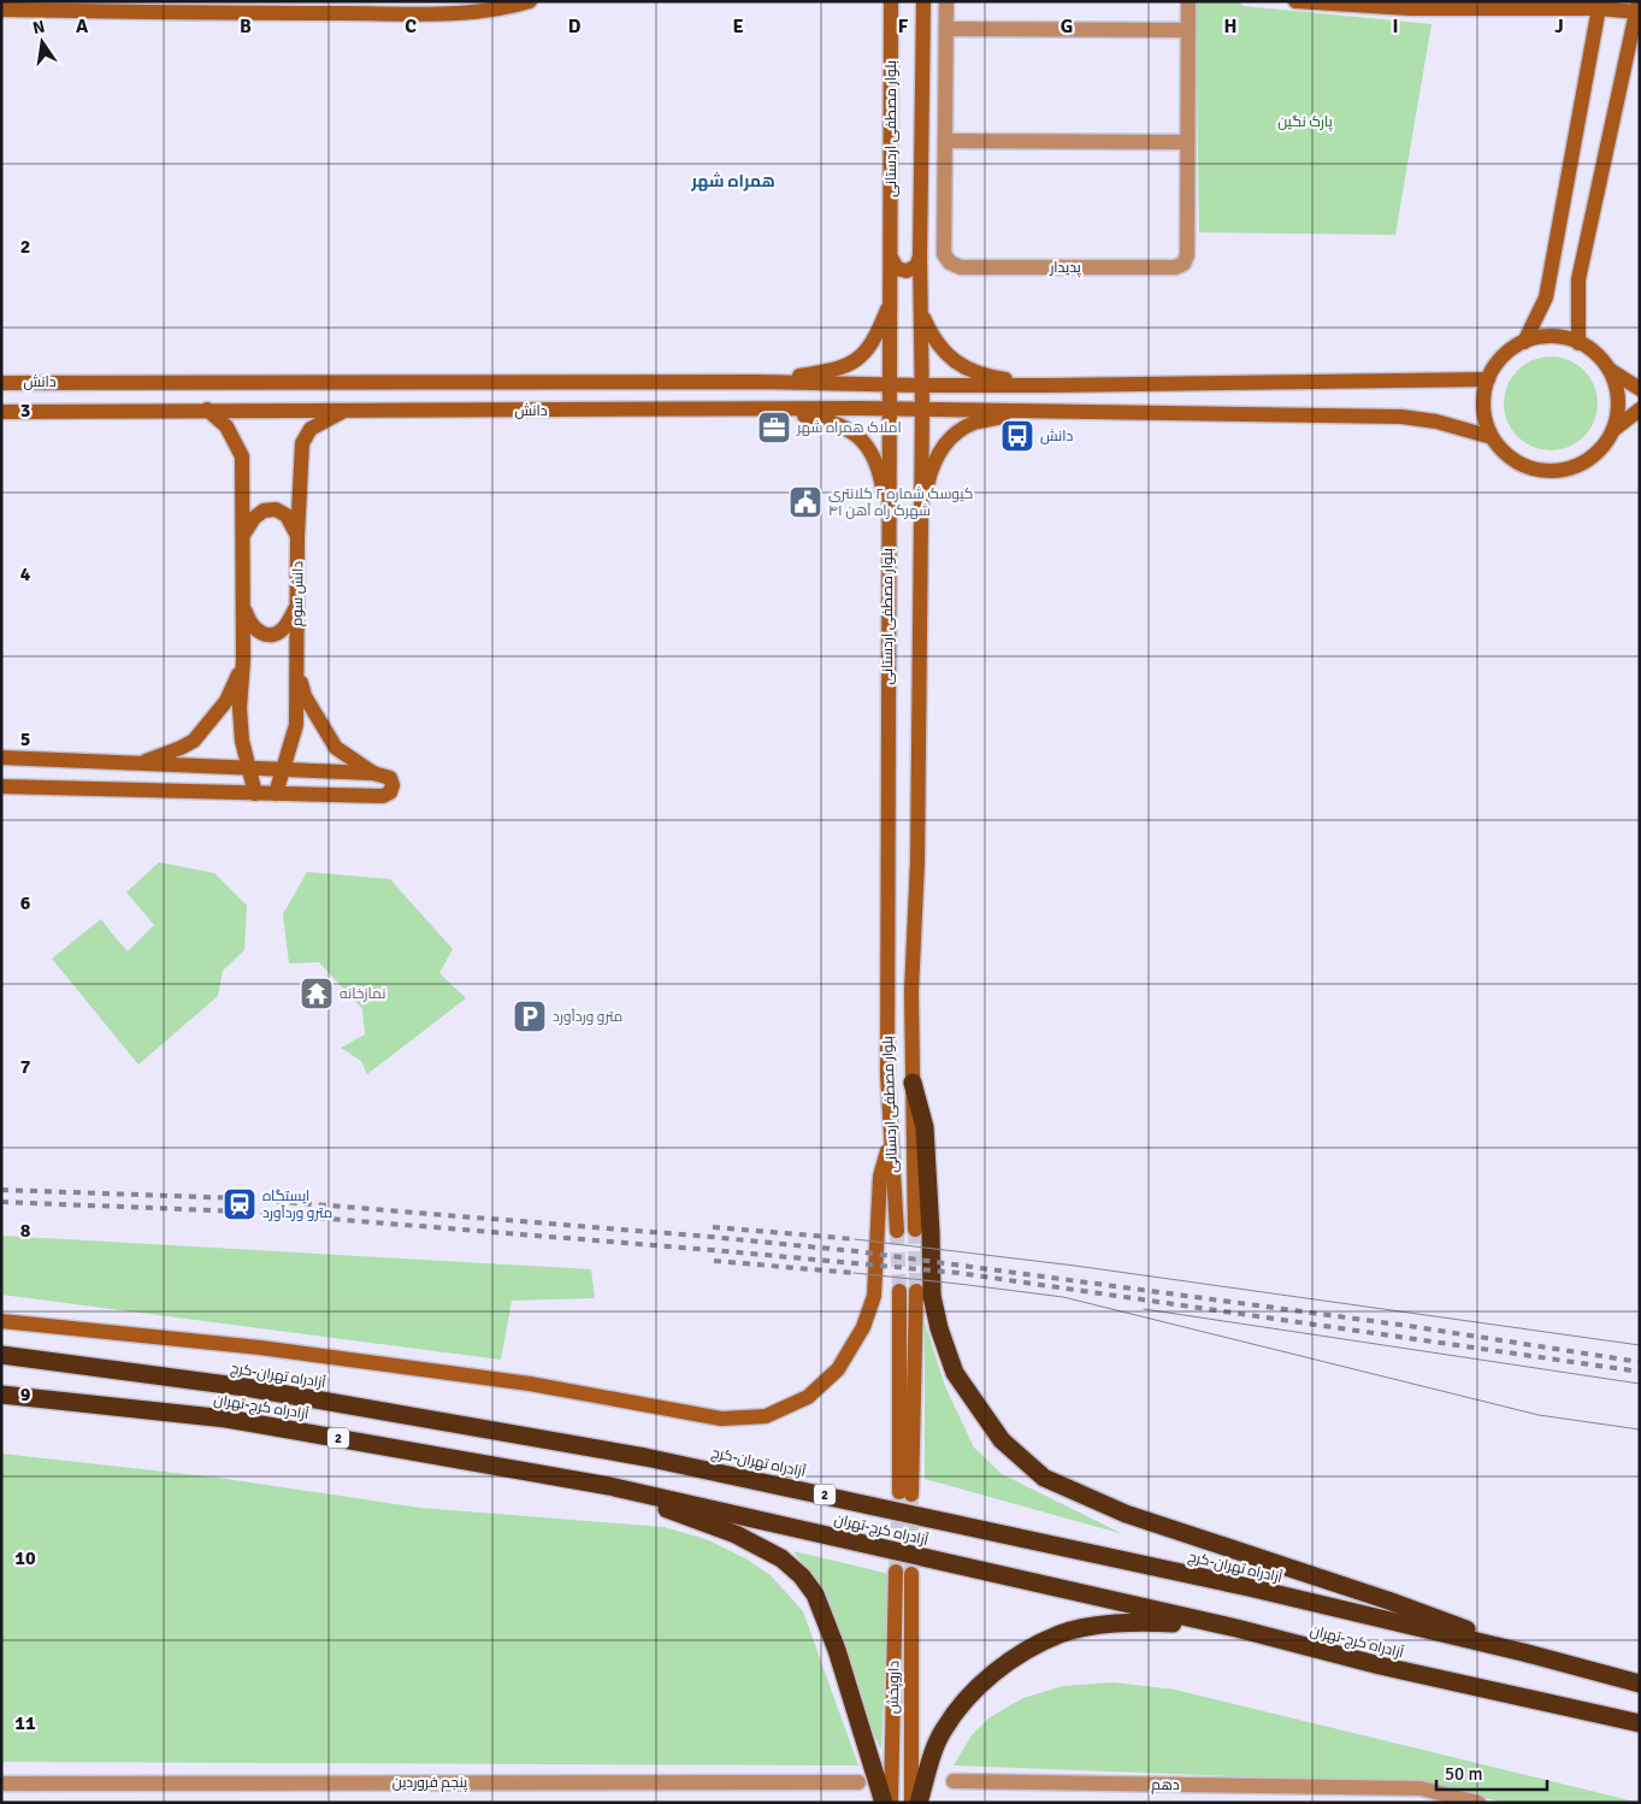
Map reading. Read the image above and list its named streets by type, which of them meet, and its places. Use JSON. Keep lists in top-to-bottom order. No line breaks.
{"streets":{"highway":["آزادراه تهران-کرج","آزادراه کرج-تهران","2"],"street":["بلوار مصطفی اردستانی","پدیدار","دانش","دانش سوم","داروپخش","پنجم فروردین","دهم"]},"crossings":[["بلوار مصطفی اردستانی","دانش"],["دانش","دانش سوم"]],"districts":["همراه شهر"],"parks":["پارک نگین"],"places":{"office":["املاک همراه شهر"],"bus stop":["دانش"],"public building":["کیوسک شماره ۲ کلانتری ۴۱ شهرک راه آهن"],"temple":["نمازخانه"],"parking":["مترو وردآورد"],"station":["ایستگاه مترو وردآورد"]},"scale_bar":"50 m","north":"top","grid":{"columns":["A","B","C","D","E","F","G","H","I","J"],"rows":["2","3","4","5","6","7","8","9","10","11"]}}
